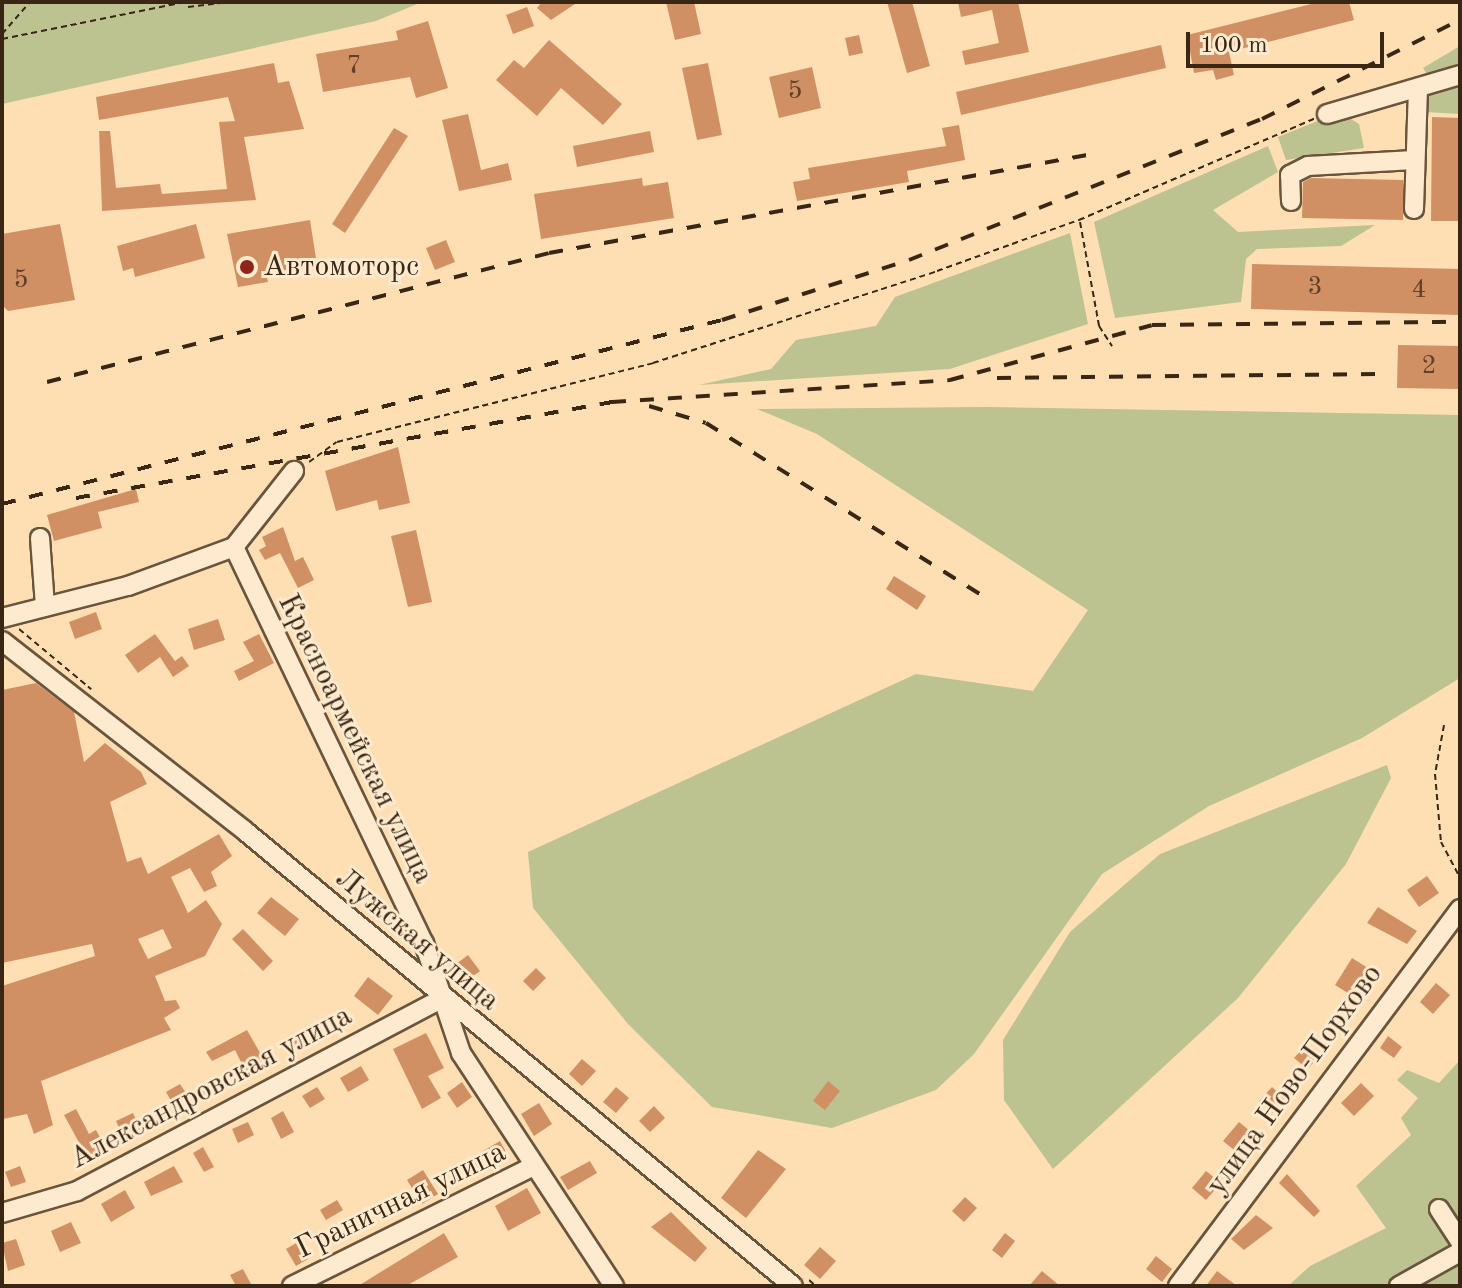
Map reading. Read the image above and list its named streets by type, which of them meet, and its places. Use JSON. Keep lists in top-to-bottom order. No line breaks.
{"streets":{"street":["Красноармейская улица","Лужская улица","улица Ново-Порхово","Александровская улица","Граничная улица"]},"crossings":[["Красноармейская улица","Лужская улица"],["Красноармейская улица","Александровская улица"],["Красноармейская улица","Граничная улица"],["Лужская улица","Александровская улица"]],"places":["Автомоторс"],"house_numbers":["7","5","5","3","4","2"],"scale_bar":"100 m"}
